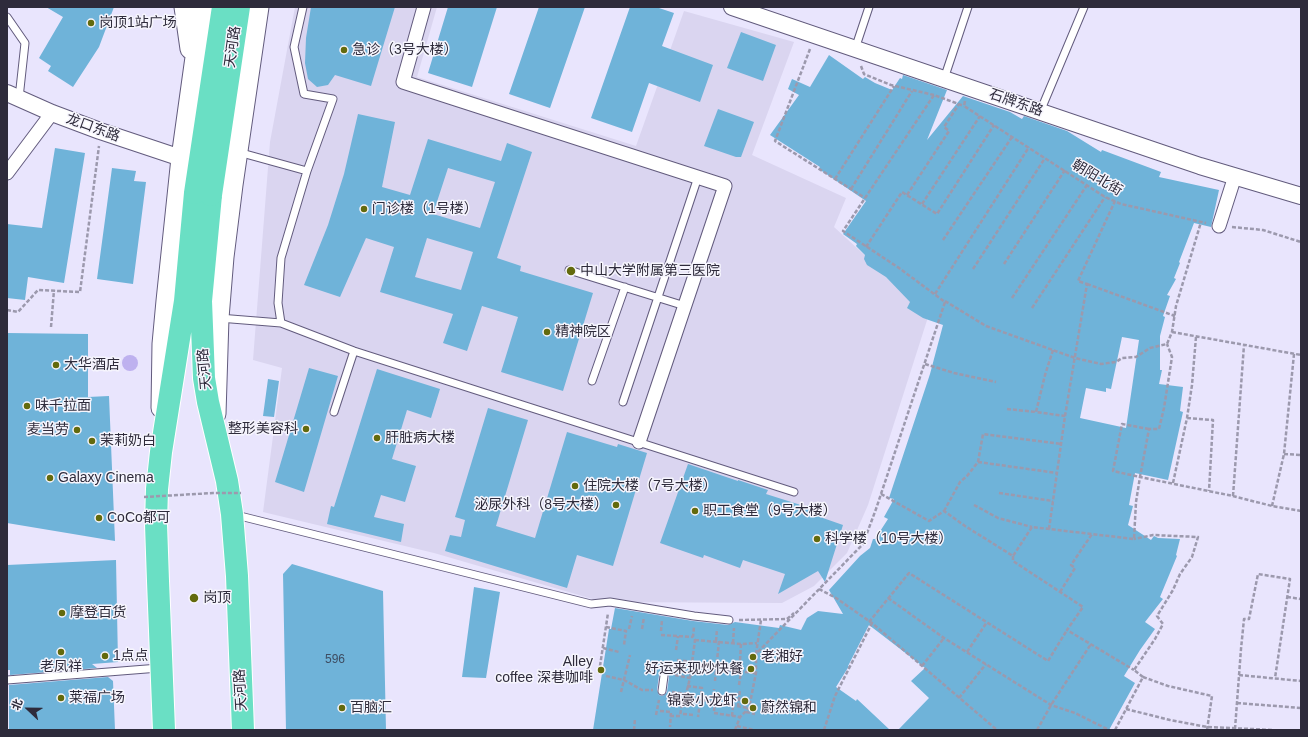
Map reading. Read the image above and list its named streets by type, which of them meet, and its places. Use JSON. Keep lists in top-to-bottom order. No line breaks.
{"streets":{"highway":["天河路"],"street":["石牌东路","龙口东路"],"path":["朝阳北街"]},"crossings":[["石牌东路","朝阳北街"]],"places":["岗顶1站广场","急诊（3号大楼）","门诊楼（1号楼）","中山大学附属第三医院","精神院区","大华酒店","味千拉面","整形美容科","麦当劳","肝脏病大楼","茉莉奶白","Galaxy Cinema","住院大楼（7号大楼）","泌尿外科（8号大楼）","职工食堂（9号大楼）","CoCo都可","科学楼（10号大楼）","岗顶","摩登百货","老凤祥","1点点","老湘好","好运来现炒快餐","Alley coffee 深巷咖啡","莱福广场","锦豪小龙虾","百脑汇","蔚然锦和"],"house_numbers":["596"],"north":"left"}
